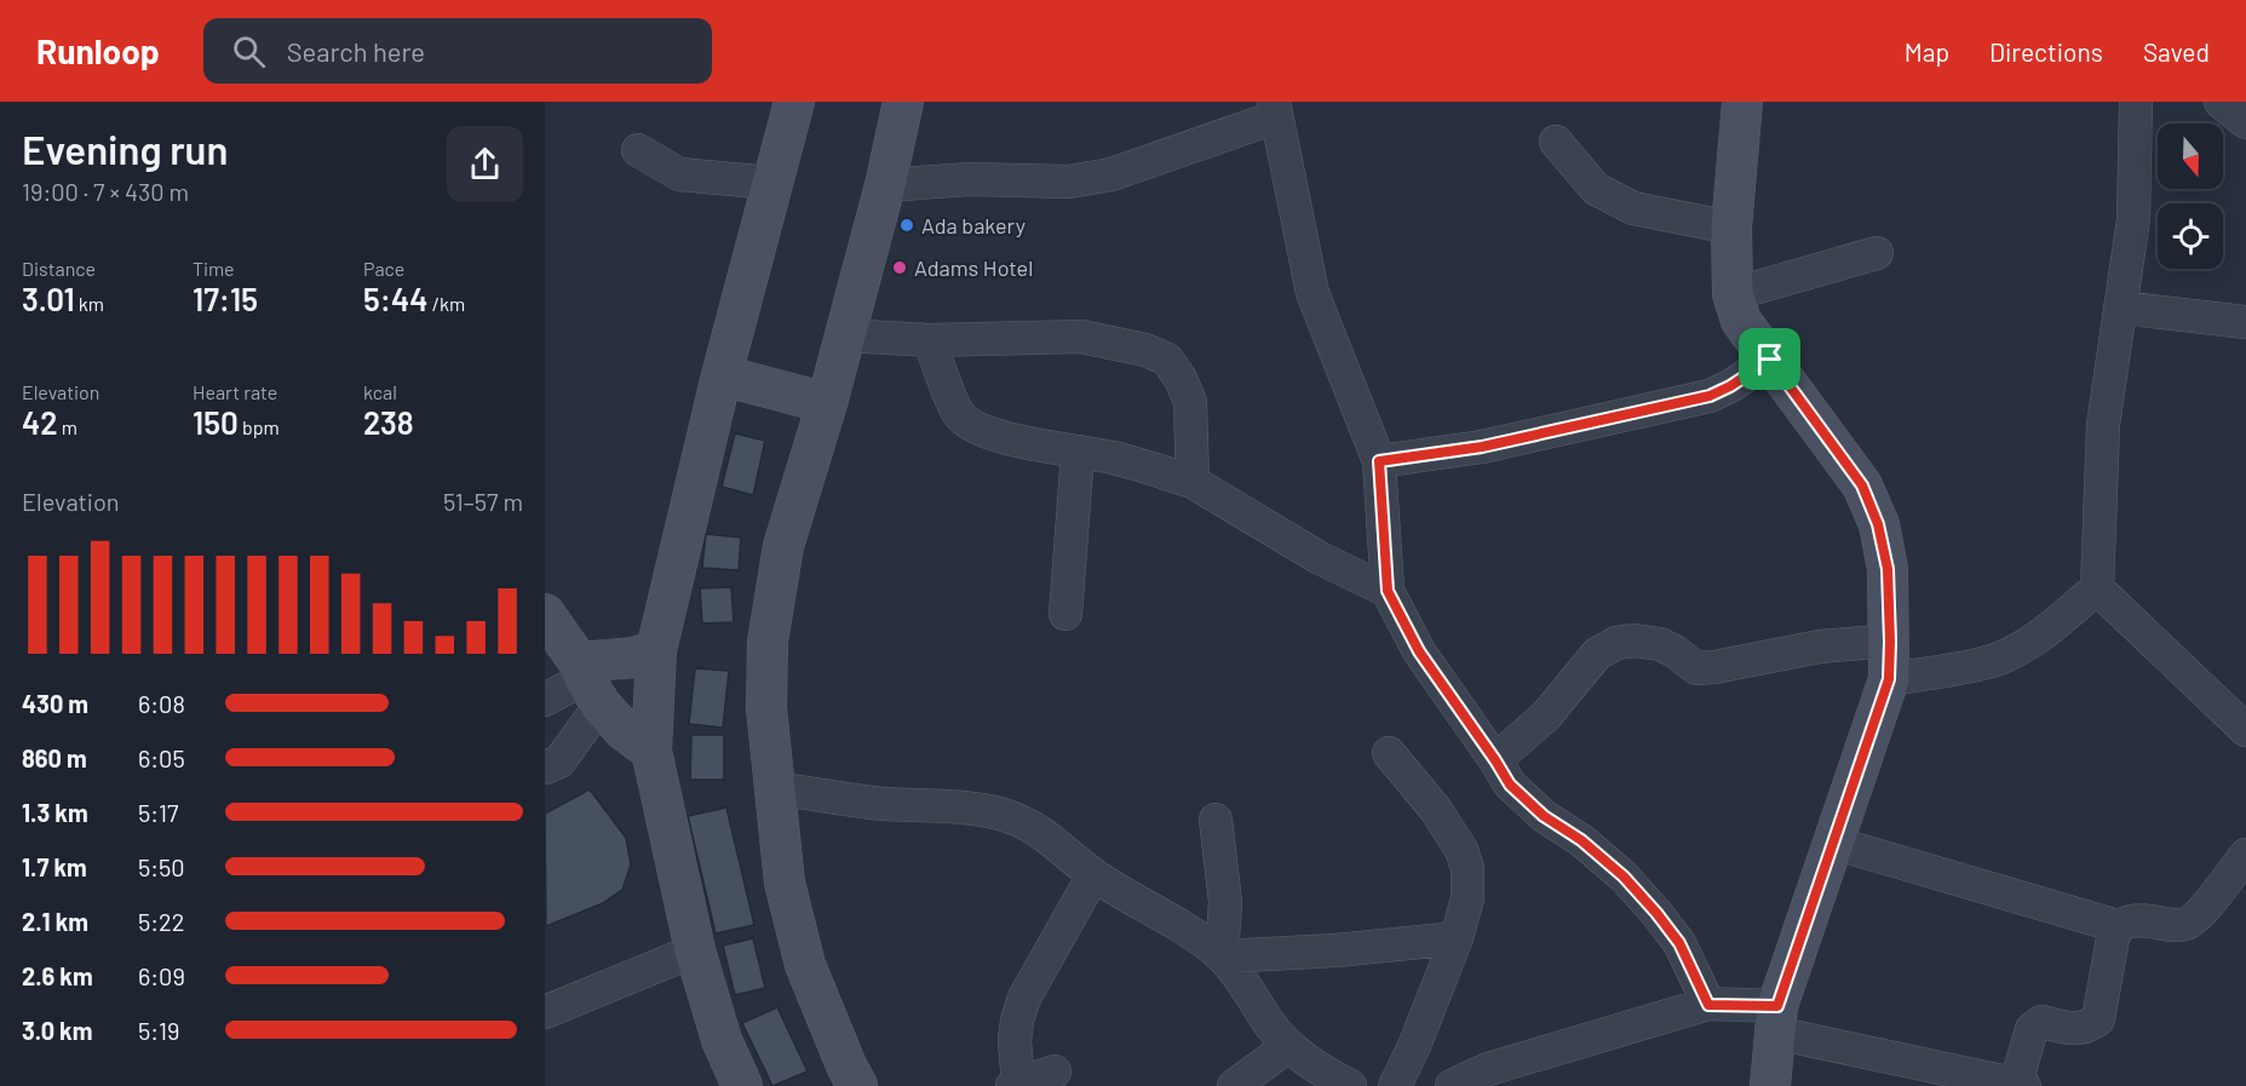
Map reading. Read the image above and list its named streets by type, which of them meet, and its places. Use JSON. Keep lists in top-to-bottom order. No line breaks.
{"places":["Ada bakery","Adams Hotel"],"north":"bottom","page":{"header":"Runloop","search":"Search here","nav":["Map","Directions","Saved"],"heading":["Evening run","19:00 · 7 × 430 m"],"stats":[["Distance","3.01 km"],["Time","17:15"],["Pace","5:44 /km"],["Elevation","42 m"],["Heart rate","150 bpm"],["kcal","238"]],"chart":["Elevation","51–57 m"],"list":[{"name":"430 m","note":"6:08"},{"name":"860 m","note":"6:05"},{"name":"1.3 km","note":"5:17"},{"name":"1.7 km","note":"5:50"},{"name":"2.1 km","note":"5:22"},{"name":"2.6 km","note":"6:09"},{"name":"3.0 km","note":"5:19"}]}}
